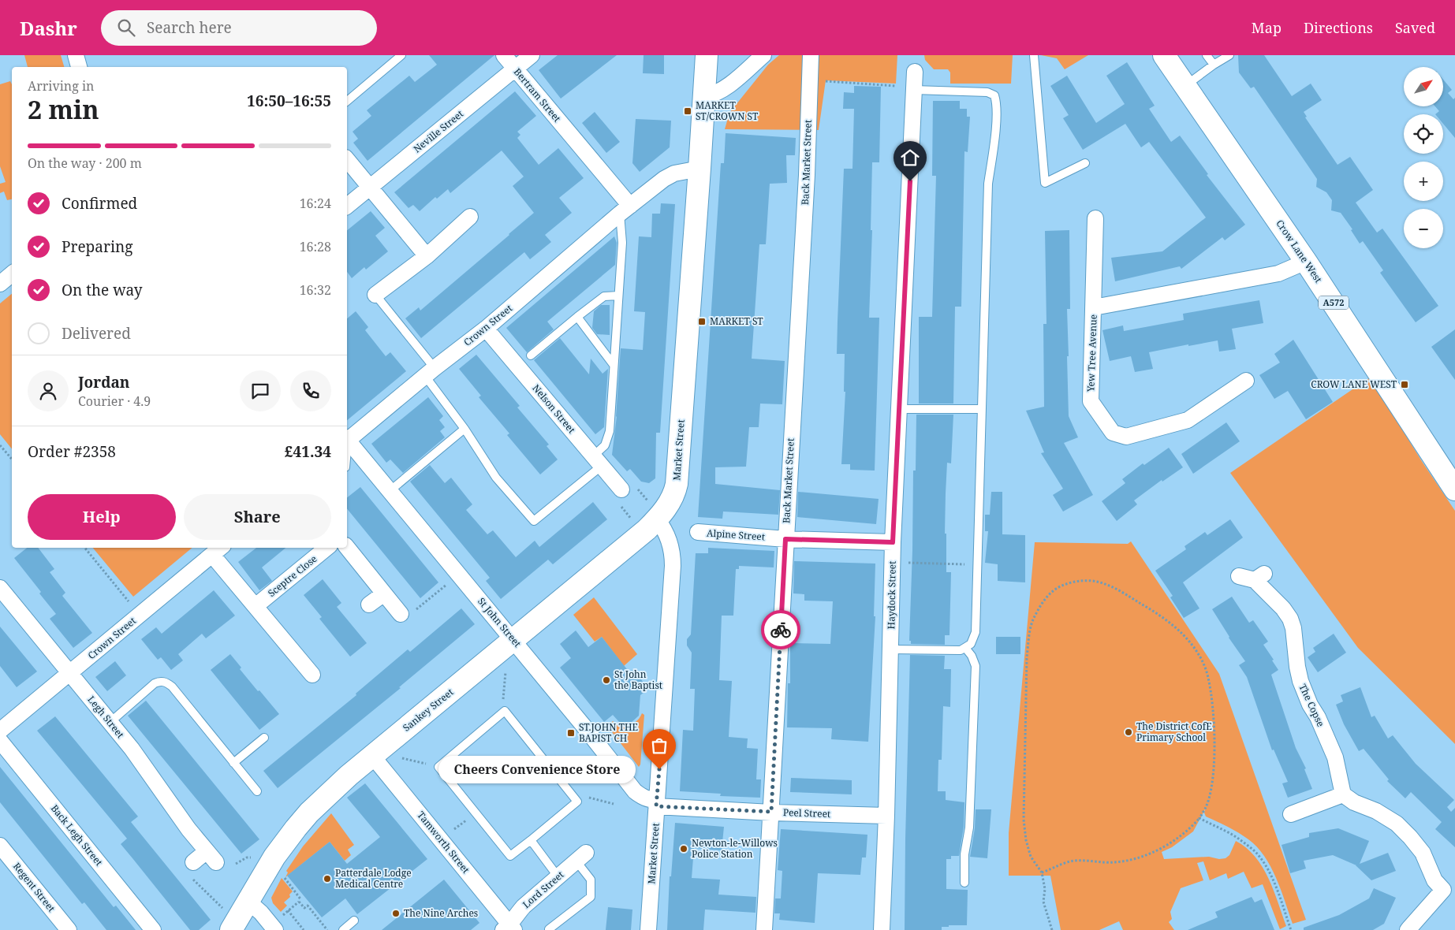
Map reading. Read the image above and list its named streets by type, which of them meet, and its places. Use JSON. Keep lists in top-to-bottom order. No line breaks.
{"streets":{"street":["Bertram Street","Neville Street","Back Market Street","Crow Lane West","A572","Crown Street","Yew Tree Avenue","Nelson Street","Market Street","Alpine Street","Sceptre Close","Haydock Street","St John Street","The Copse","Sankey Street","Legh Street","Peel Street","Back Legh Street","Tamworth Street","Regent Street","Lord Street"]},"crossings":[["Bertram Street","Neville Street"],["Bertram Street","Crown Street"],["Back Market Street","Alpine Street"],["Back Market Street","Peel Street"],["Crow Lane West","Yew Tree Avenue"],["Crown Street","Nelson Street"],["Crown Street","Market Street"],["Crown Street","Legh Street"],["Market Street","St John Street"],["Market Street","Sankey Street"],["Market Street","Peel Street"],["Alpine Street","Haydock Street"],["Haydock Street","Peel Street"],["St John Street","Sankey Street"],["St John Street","Peel Street"],["Sankey Street","Tamworth Street"],["Tamworth Street","Lord Street"]],"places":{"transit":["MARKET ST/CROWN ST","MARKET ST","CROW LANE WEST","ST.JOHN THE BAPIST CH"],"other":["St John the Baptist","The District CofE Primary School","Cheers Convenience Store","Newton-le-Willows Police Station","Patterdale Lodge Medical Centre","The Nine Arches"]},"north":"top right","page":{"header":"Dashr","search":"Search here","nav":["Map","Directions","Saved"],"map_buttons":["+","−"],"heading":["2 min","Arriving in","16:50–16:55"],"panel":["Jordan","Courier · 4.9","Order #2358","£41.34"],"bar":"On the way · 200 m","list":[["Confirmed","16:24"],["Preparing","16:28"],["On the way","16:32"],"Delivered"],"buttons":["Help","Share"],"bubble":"Cheers Convenience Store"}}
